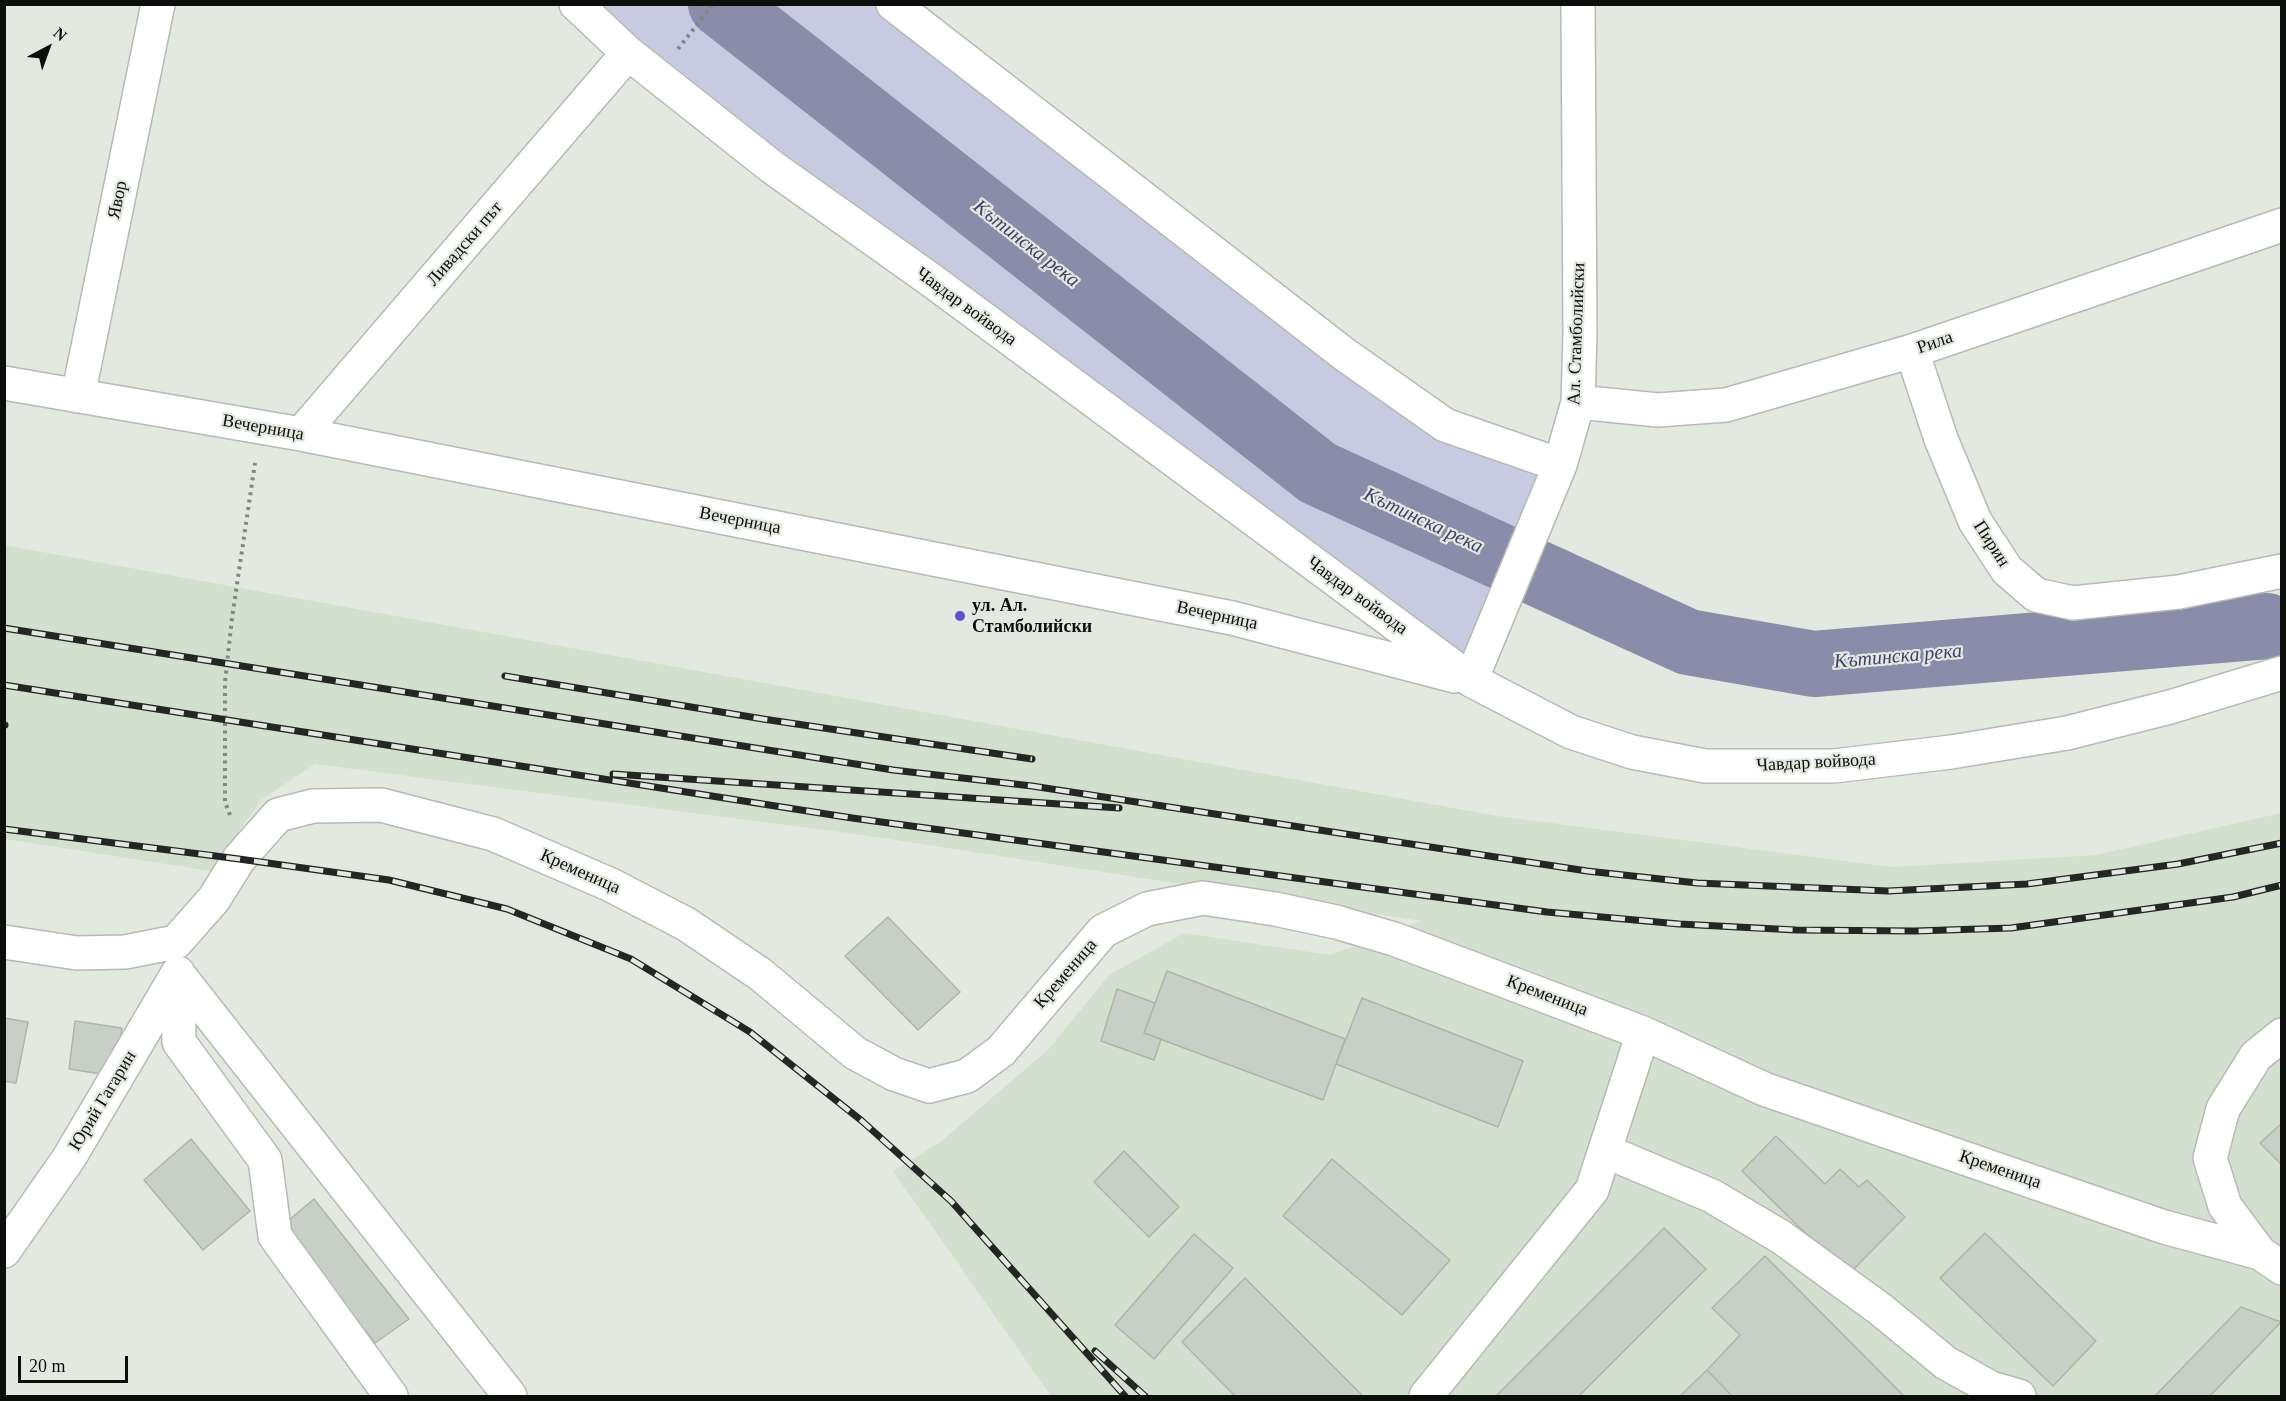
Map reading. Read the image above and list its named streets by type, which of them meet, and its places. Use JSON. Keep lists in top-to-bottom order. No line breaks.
{"streets":{"street":["Явор","Ливадски път","Чавдар войвода","Ал. Стамболийски","Рила","Вечерница","Пирин","Кременица","Юрий Гагарин"]},"crossings":[["Явор","Вечерница"],["Ливадски път","Чавдар войвода"],["Ливадски път","Вечерница"],["Чавдар войвода","Ал. Стамболийски"],["Чавдар войвода","Вечерница"],["Ал. Стамболийски","Рила"],["Ал. Стамболийски","Вечерница"],["Рила","Пирин"],["Кременица","Юрий Гагарин"]],"water":["Кътинска река"],"places":["ул. Ал. Стамболийски"],"scale_bar":"20 m","north":"top right"}
